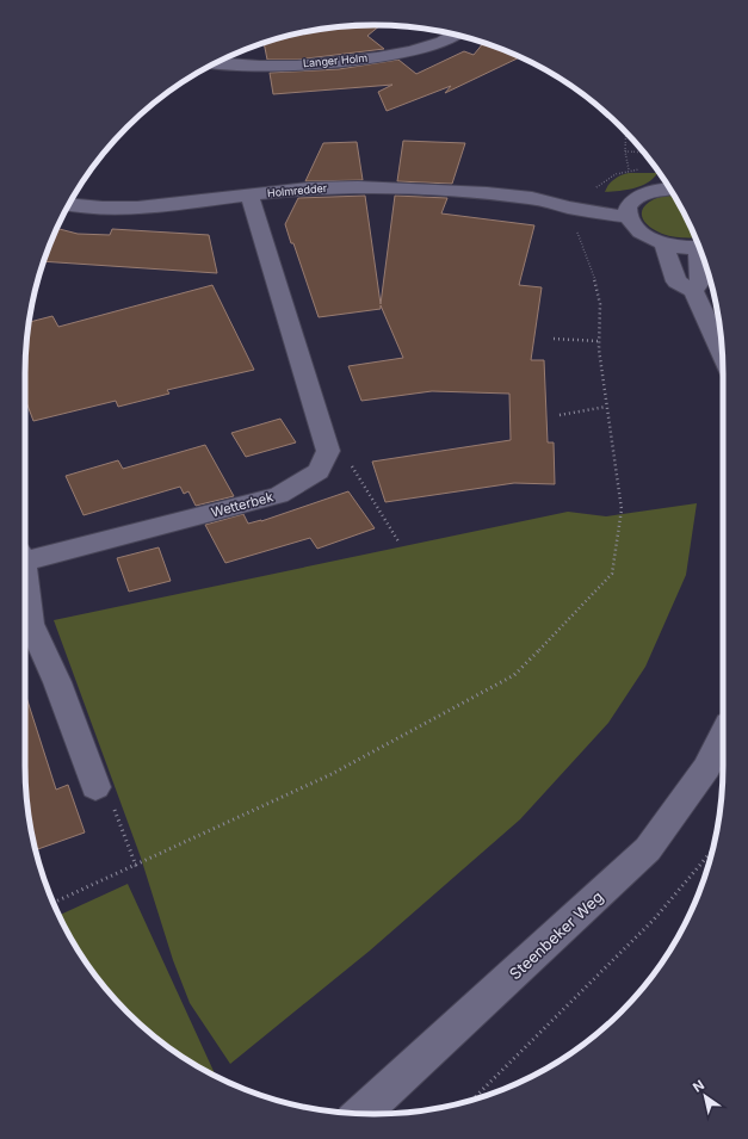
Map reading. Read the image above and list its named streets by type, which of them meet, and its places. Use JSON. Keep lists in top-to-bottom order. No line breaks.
{"streets":{"street":["Langer Holm","Holmredder","Wetterbek","Steenbeker Weg"]},"crossings":[["Holmredder","Wetterbek"]],"north":"top left"}
